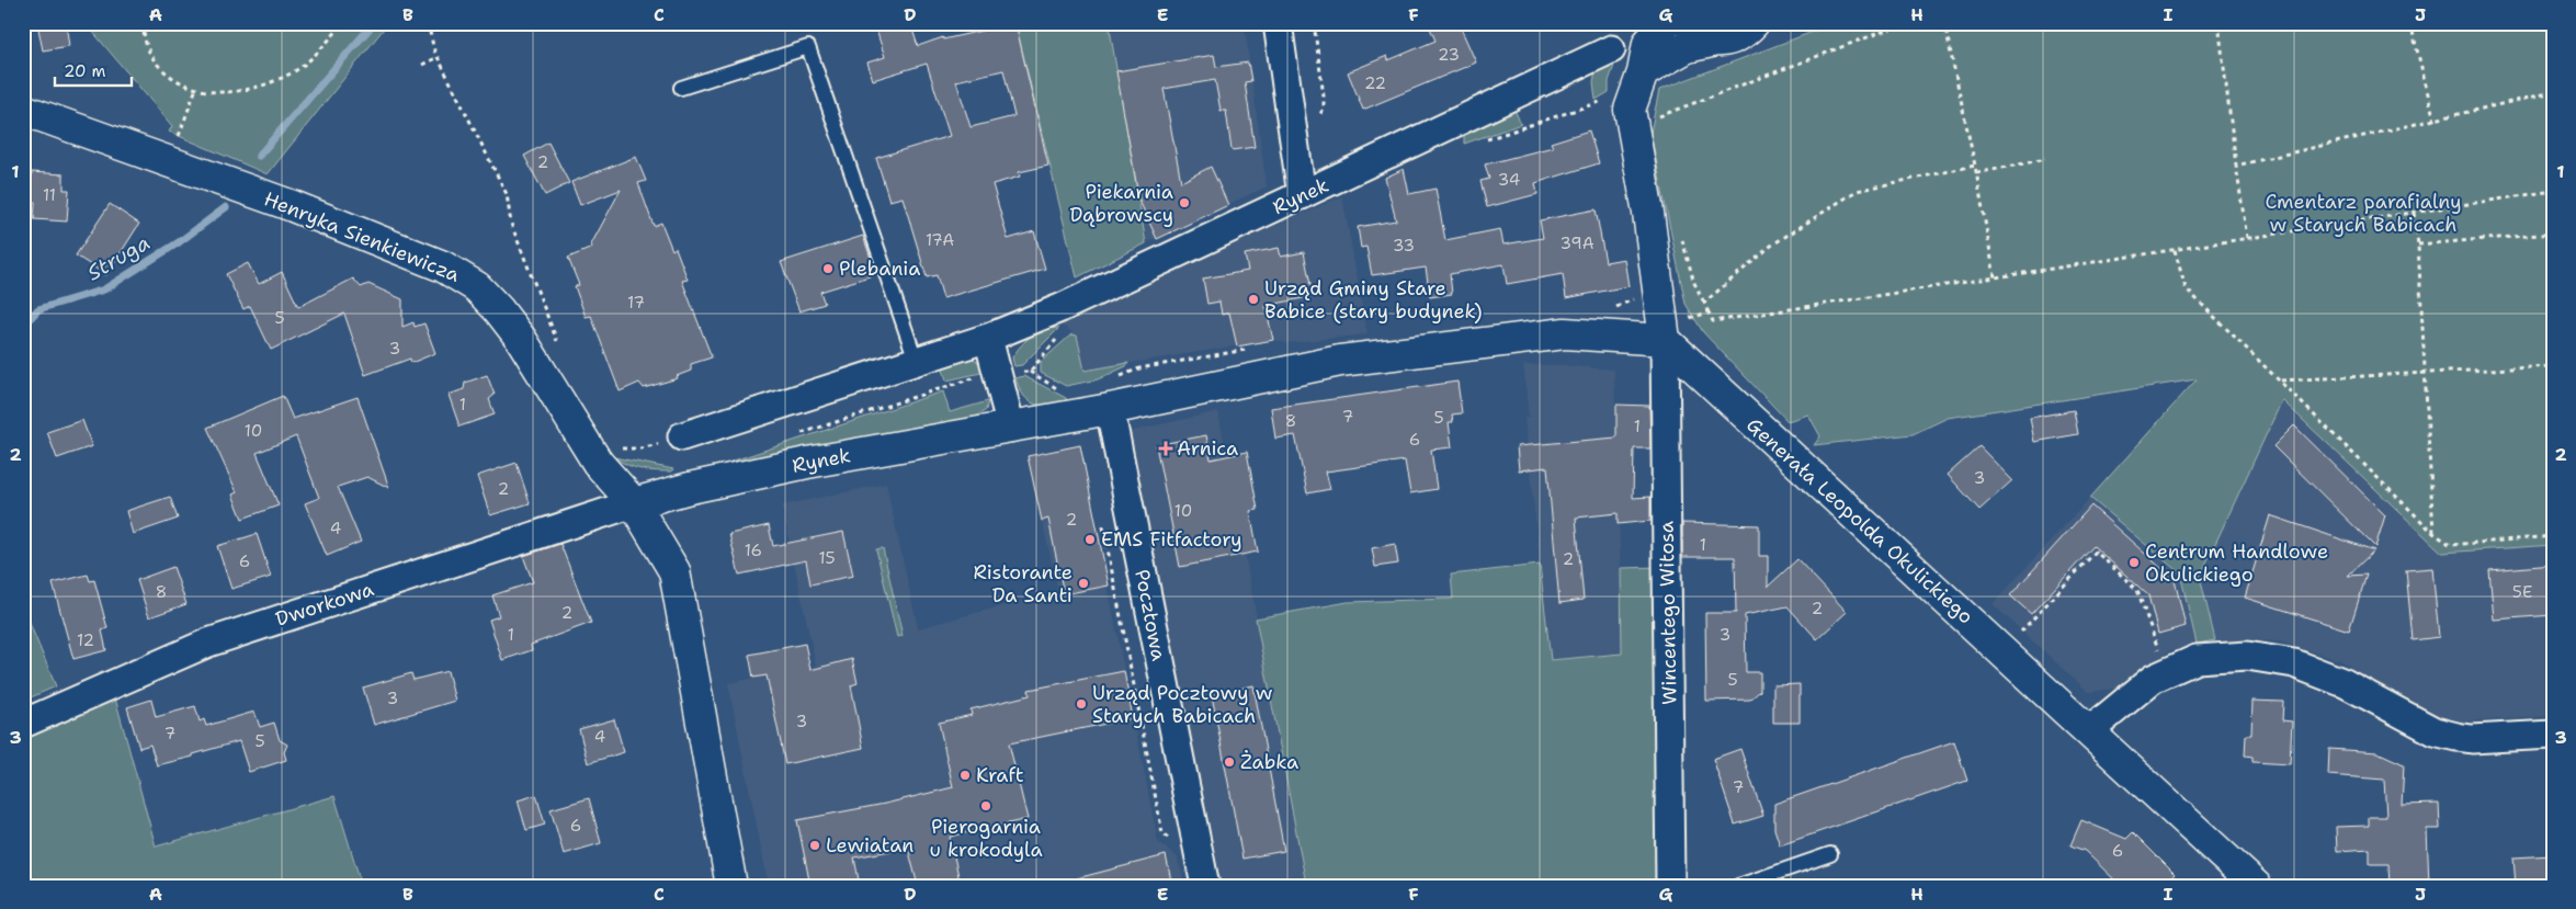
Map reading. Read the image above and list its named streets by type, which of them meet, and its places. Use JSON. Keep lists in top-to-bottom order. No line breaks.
{"streets":{"street":["Rynek","Henryka Sienkiewicza","Generała Leopolda Okulickiego","Dworkowa","Wincentego Witosa","Pocztowa"]},"crossings":[["Rynek","Henryka Sienkiewicza"],["Rynek","Generała Leopolda Okulickiego"],["Rynek","Dworkowa"],["Rynek","Wincentego Witosa"],["Rynek","Pocztowa"],["Henryka Sienkiewicza","Dworkowa"],["Generała Leopolda Okulickiego","Wincentego Witosa"]],"water":["Struga"],"parks":["Cmentarz parafialny w Starych Babicach"],"places":{"other":["Piekarnia Dąbrowscy","Plebania","Urząd Gminy Stare Babice (stary budynek)","EMS Fitfactory","Centrum Handlowe Okulickiego","Ristorante Da Santi","Urząd Pocztowy w Starych Babicach","Żabka","Kraft","Pierogarnia u krokodyla","Lewiatan"],"health":["Arnica"]},"house_numbers":["23","22","2","34","11","17A","39A","33","17","5","3","1","7","5","8","1","10","6","3","2","10","2","4","1","16","15","2","6","8","5E","2","2","1","3","12","5","3","3","7","4","5","7","6","6"],"scale_bar":"20 m","grid":{"columns":["A","B","C","D","E","F","G","H","I","J"],"rows":["1","2","3"]}}
